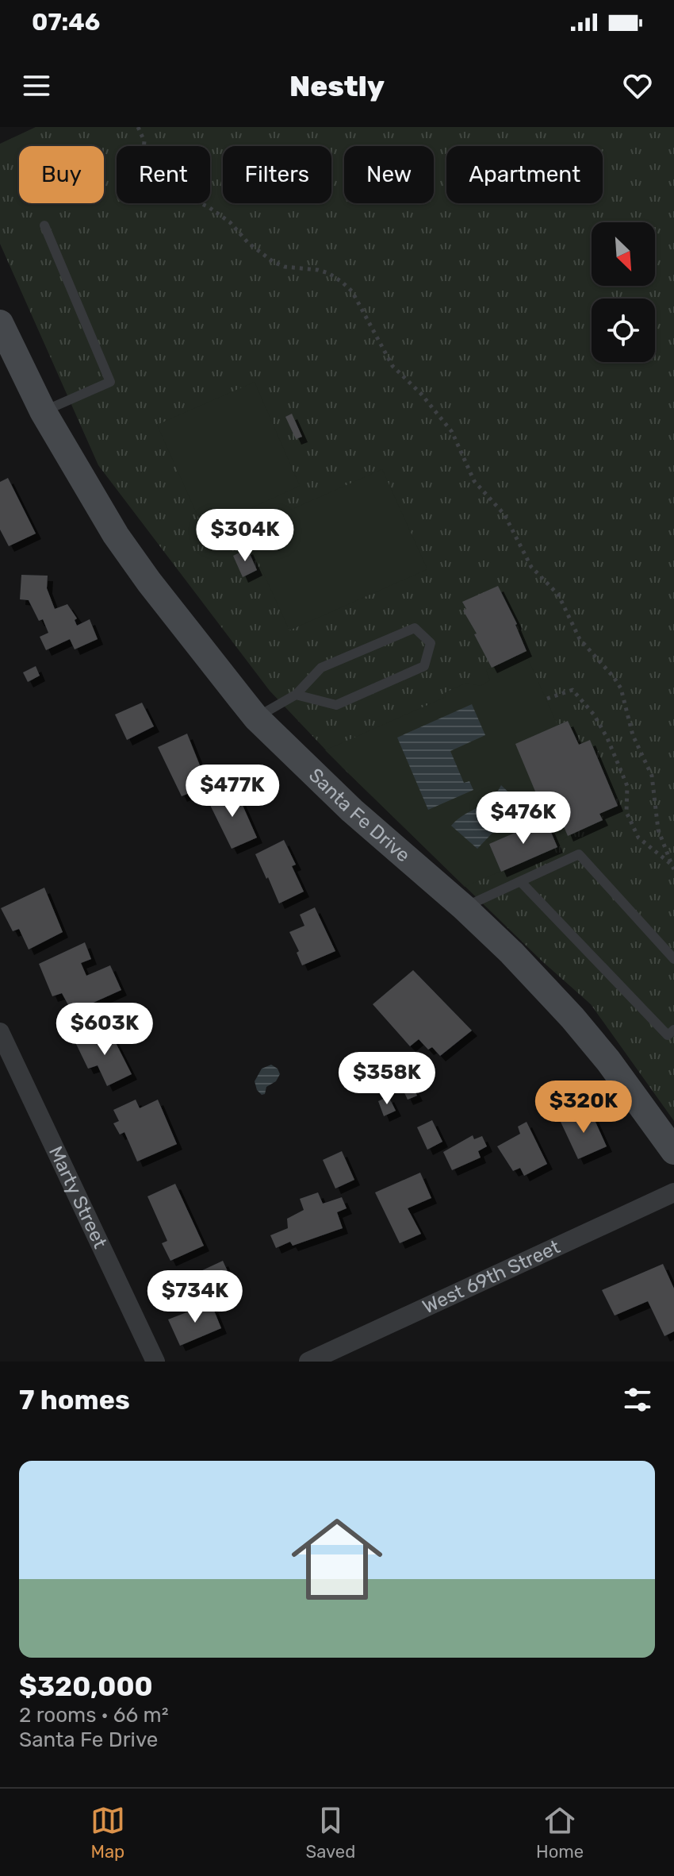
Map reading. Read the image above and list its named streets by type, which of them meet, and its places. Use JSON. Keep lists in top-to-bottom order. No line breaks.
{"streets":{"street":["Santa Fe Drive","Marty Street","West 69th Street"]},"north":"bottom right","page":{"status":"07:46","header":"Nestly","chip":["Buy","Rent","Filters","New","Apartment"],"price":["$304K","$477K","$476K","$603K","$358K","$320K","$734K"],"heading":"7 homes","list":[{"name":"$320,000","note":"2 rooms · 66 m² · Santa Fe Drive"}],"tabs":["Map","Saved","Home"]}}
